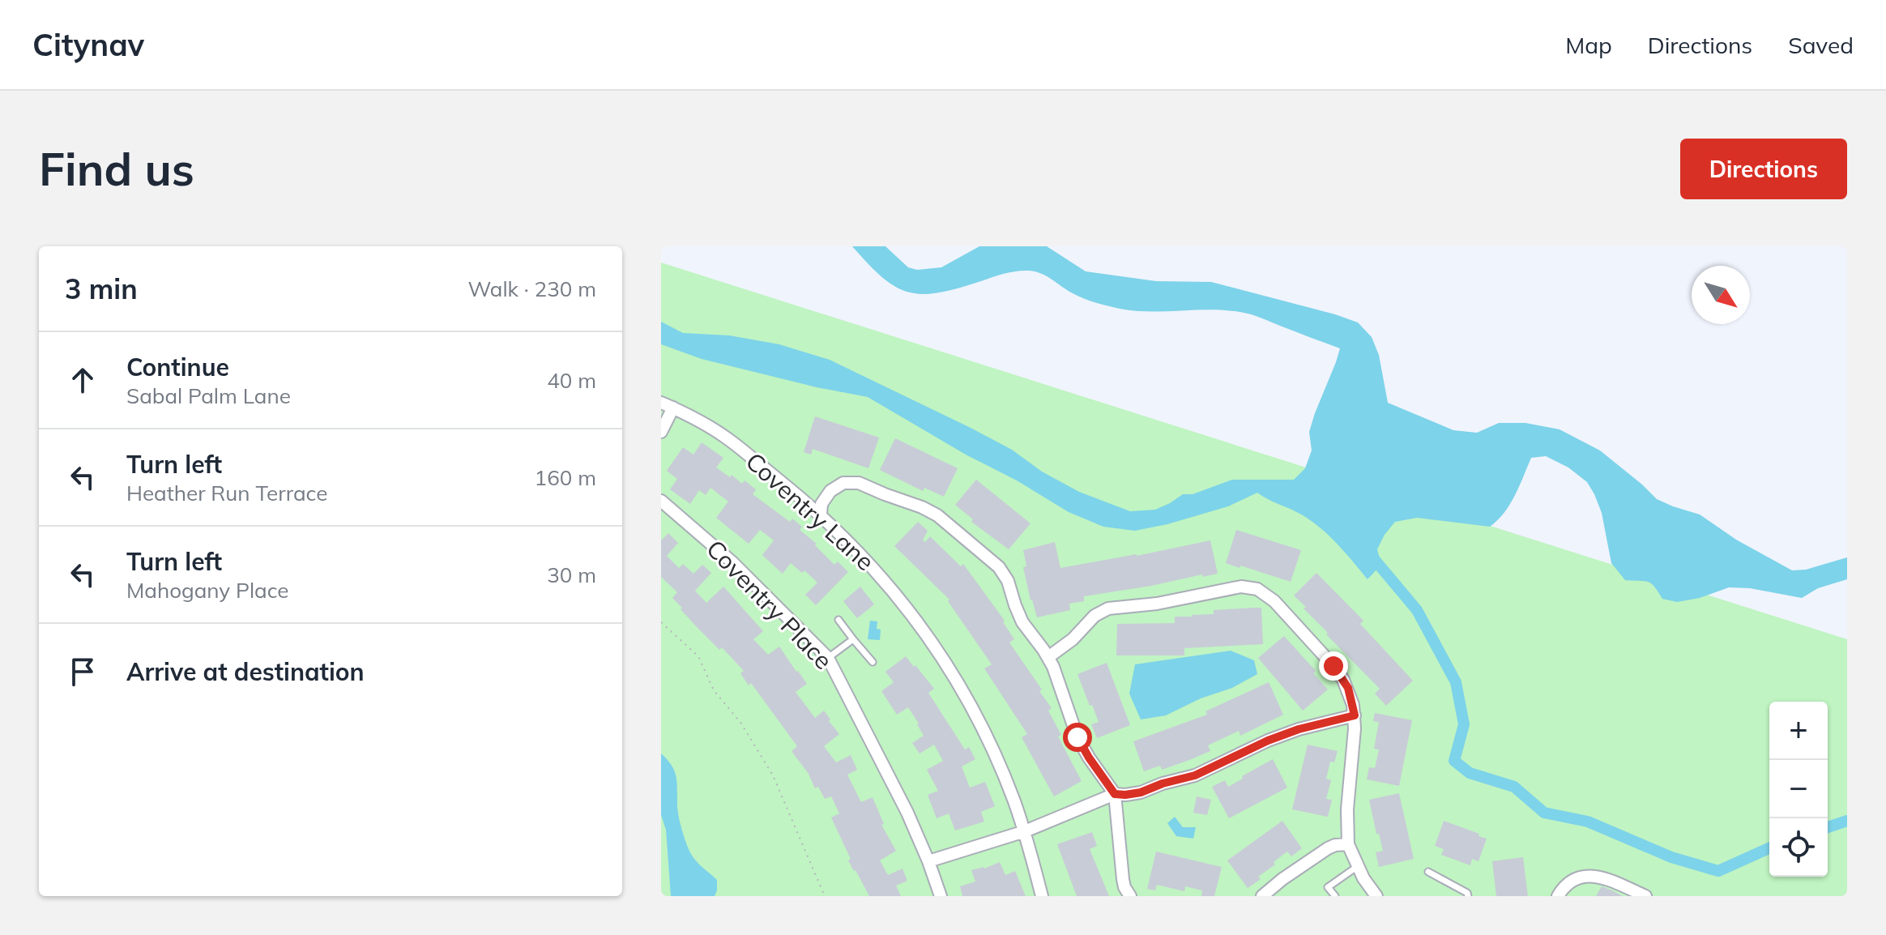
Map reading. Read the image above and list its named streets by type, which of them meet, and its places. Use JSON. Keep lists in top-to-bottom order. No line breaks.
{"streets":{"street":["Coventry Lane","Coventry Place"]},"north":"bottom right","page":{"header":"Citynav","nav":["Map","Directions","Saved"],"buttons":"Directions","title":"Find us","heading":["3 min","Walk · 230 m"],"list":[["Continue","Sabal Palm Lane","40 m"],["Turn left","Heather Run Terrace","160 m"],["Turn left","Mahogany Place","30 m"],"Arrive at destination"],"map_buttons":["+","−"]}}
